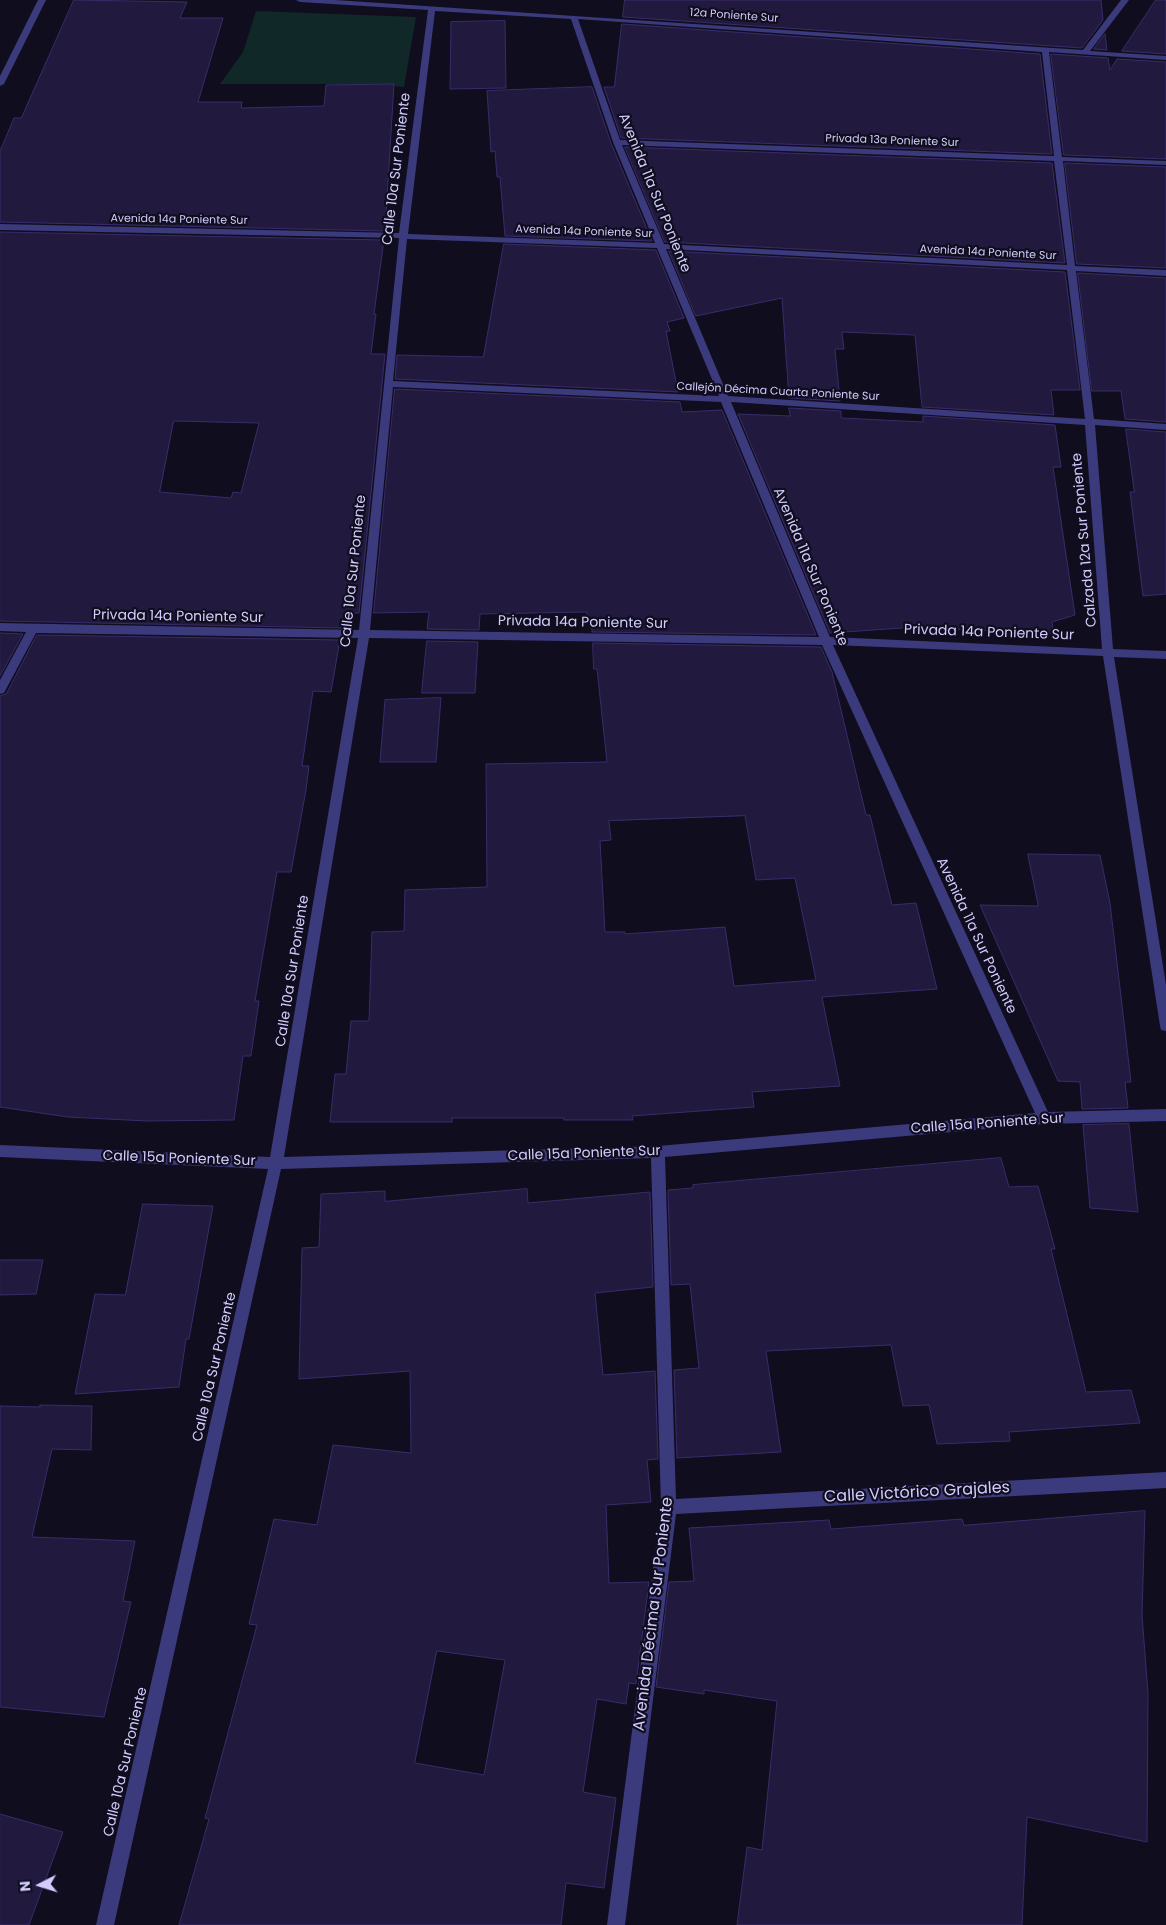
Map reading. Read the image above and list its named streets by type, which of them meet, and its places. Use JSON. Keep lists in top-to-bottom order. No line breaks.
{"streets":{"street":["12a Poniente Sur","Privada 13a Poniente Sur","Calle 10a Sur Poniente","Avenida 11a Sur Poniente","Avenida 14a Poniente Sur","Callejón Décima Cuarta Poniente Sur","Calzada 12a Sur Poniente","Privada 14a Poniente Sur","Calle 15a Poniente Sur","Calle Victórico Grajales","Avenida Décima Sur Poniente"]},"crossings":[["12a Poniente Sur","Calle 10a Sur Poniente"],["12a Poniente Sur","Avenida 11a Sur Poniente"],["12a Poniente Sur","Calzada 12a Sur Poniente"],["Privada 13a Poniente Sur","Avenida 11a Sur Poniente"],["Privada 13a Poniente Sur","Calzada 12a Sur Poniente"],["Calle 10a Sur Poniente","Avenida 14a Poniente Sur"],["Calle 10a Sur Poniente","Callejón Décima Cuarta Poniente Sur"],["Calle 10a Sur Poniente","Privada 14a Poniente Sur"],["Calle 10a Sur Poniente","Calle 15a Poniente Sur"],["Avenida 11a Sur Poniente","Avenida 14a Poniente Sur"],["Avenida 11a Sur Poniente","Callejón Décima Cuarta Poniente Sur"],["Avenida 11a Sur Poniente","Privada 14a Poniente Sur"],["Avenida 11a Sur Poniente","Calle 15a Poniente Sur"],["Avenida 14a Poniente Sur","Calzada 12a Sur Poniente"],["Callejón Décima Cuarta Poniente Sur","Calzada 12a Sur Poniente"],["Calzada 12a Sur Poniente","Privada 14a Poniente Sur"],["Calle 15a Poniente Sur","Avenida Décima Sur Poniente"],["Calle Victórico Grajales","Avenida Décima Sur Poniente"]],"north":"left"}
